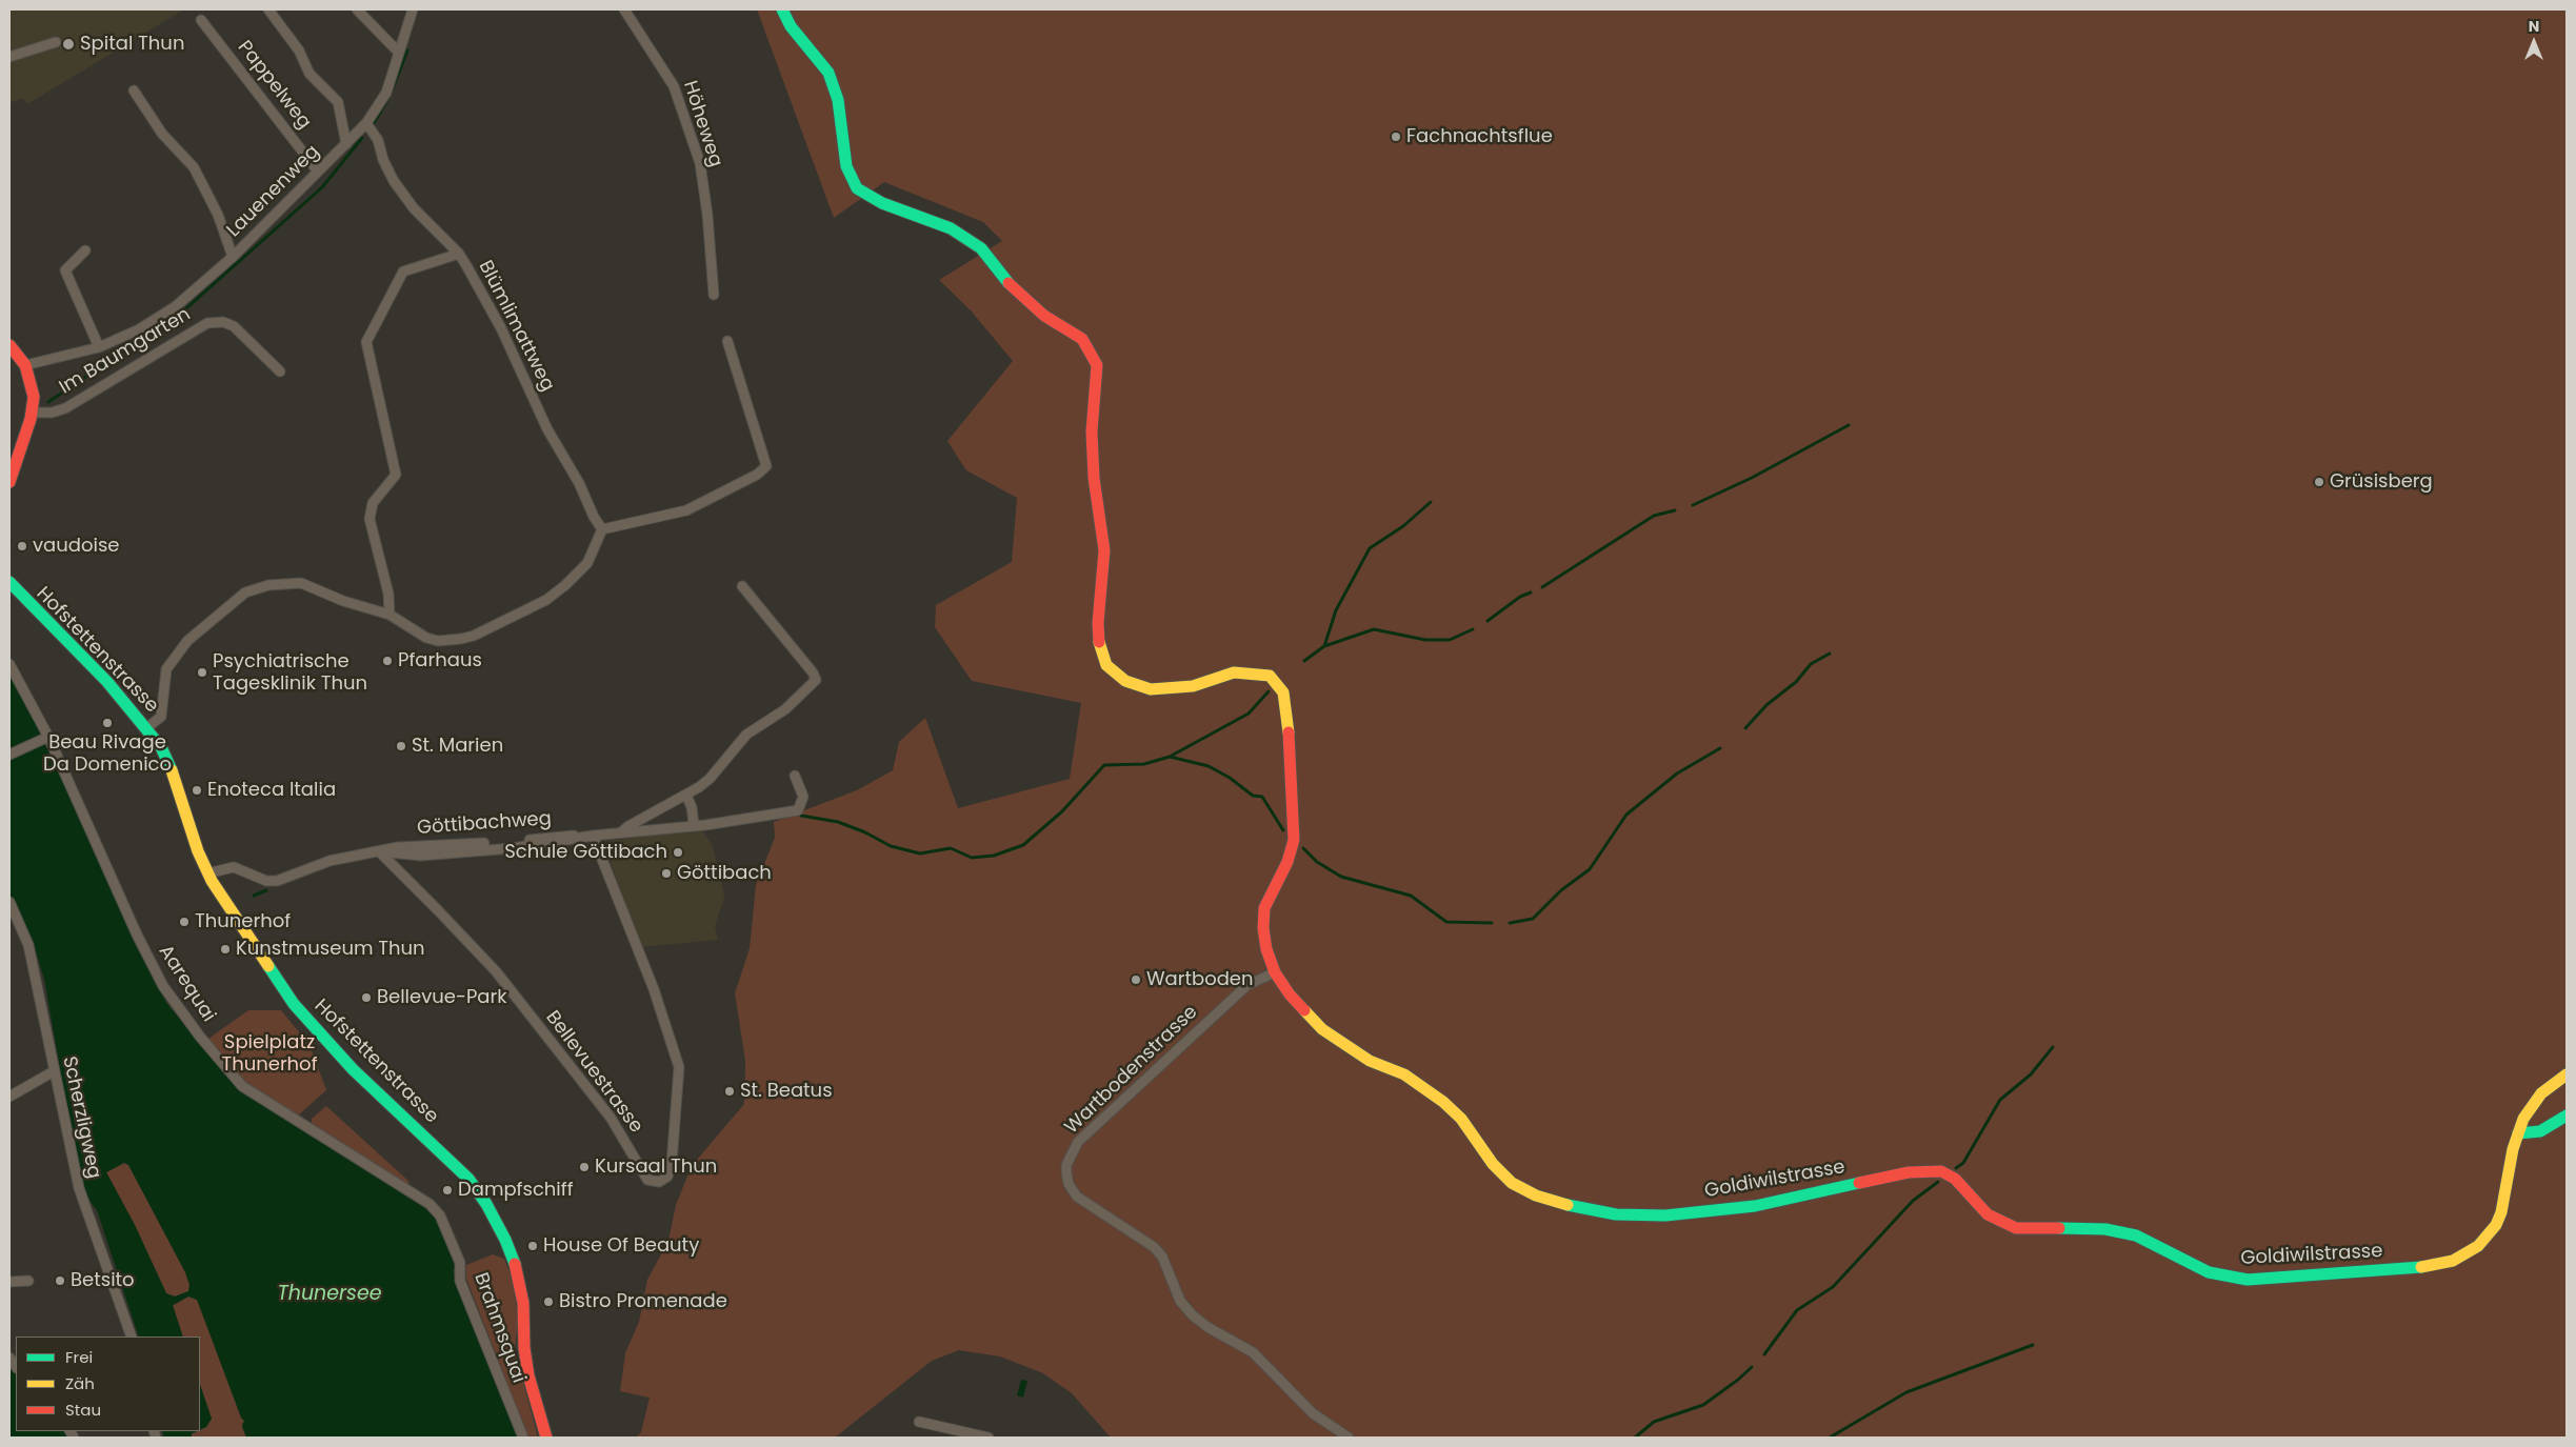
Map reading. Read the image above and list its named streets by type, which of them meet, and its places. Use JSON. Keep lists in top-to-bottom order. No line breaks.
{"streets":{"street":["Pappelweg","Höheweg","Lauenenweg","Blümlimattweg","Im Baumgarten","Hofstettenstrasse","Göttibachweg","Aarequai","Wartbodenstrasse","Bellevuestrasse","Scherzligweg","Goldiwilstrasse","Brahmsquai"]},"crossings":[["Pappelweg","Lauenenweg"],["Lauenenweg","Blümlimattweg"],["Hofstettenstrasse","Göttibachweg"],["Göttibachweg","Bellevuestrasse"],["Aarequai","Brahmsquai"],["Wartbodenstrasse","Goldiwilstrasse"]],"water":["Thunersee"],"parks":["Spielplatz Thunerhof"],"places":["Spital Thun","Fachnachtsflue","Grüsisberg","vaudoise","Pfarhaus","Psychiatrische Tagesklinik Thun","Beau Rivage Da Domenico","St. Marien","Enoteca Italia","Schule Göttibach","Göttibach","Thunerhof","Kunstmuseum Thun","Wartboden","Bellevue-Park","St. Beatus","Kursaal Thun","Dampfschiff","House Of Beauty","Betsito","Bistro Promenade"],"legend":["Frei","Zäh","Stau"],"north":"top"}
